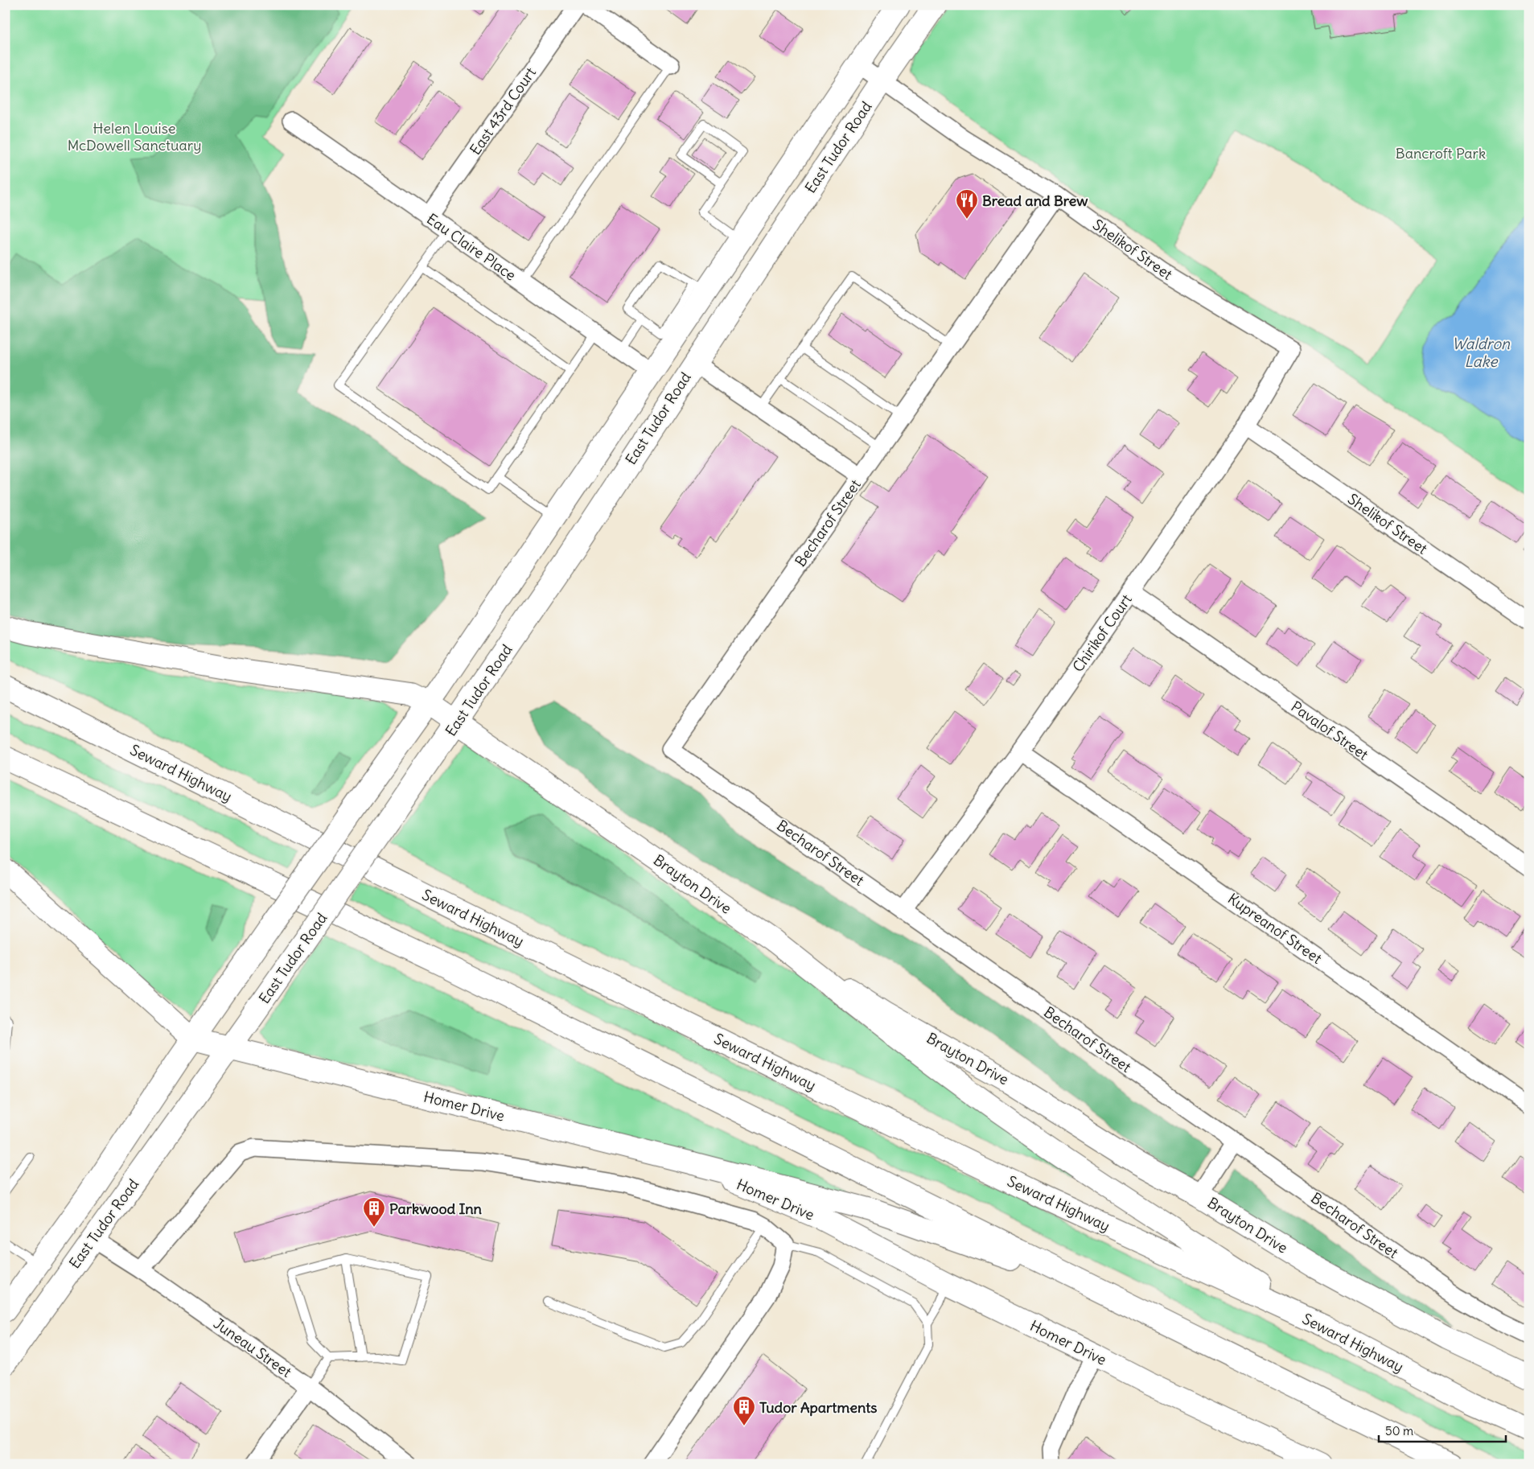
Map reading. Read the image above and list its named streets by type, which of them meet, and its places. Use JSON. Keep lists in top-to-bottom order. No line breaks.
{"streets":{"main road":["East Tudor Road","Seward Highway","Brayton Drive","Homer Drive"],"street":["East 43rd Court","Eau Claire Place","Shelikof Street","Becharof Street","Chirikof Court","Pavalof Street","Kupreanof Street","Juneau Street"]},"crossings":[["East 43rd Court","Eau Claire Place"],["East Tudor Road","Eau Claire Place"],["East Tudor Road","Shelikof Street"],["East Tudor Road","Brayton Drive"],["East Tudor Road","Homer Drive"],["East Tudor Road","Juneau Street"],["Shelikof Street","Becharof Street"],["Shelikof Street","Chirikof Court"],["Becharof Street","Chirikof Court"],["Chirikof Court","Pavalof Street"],["Chirikof Court","Kupreanof Street"],["Homer Drive","Juneau Street"]],"water":["Waldron Lake"],"parks":["Helen Louise McDowell Sanctuary","Bancroft Park"],"places":{"restaurant":["Bread and Brew"],"building":["Parkwood Inn","Tudor Apartments"]},"scale_bar":"50 m"}
